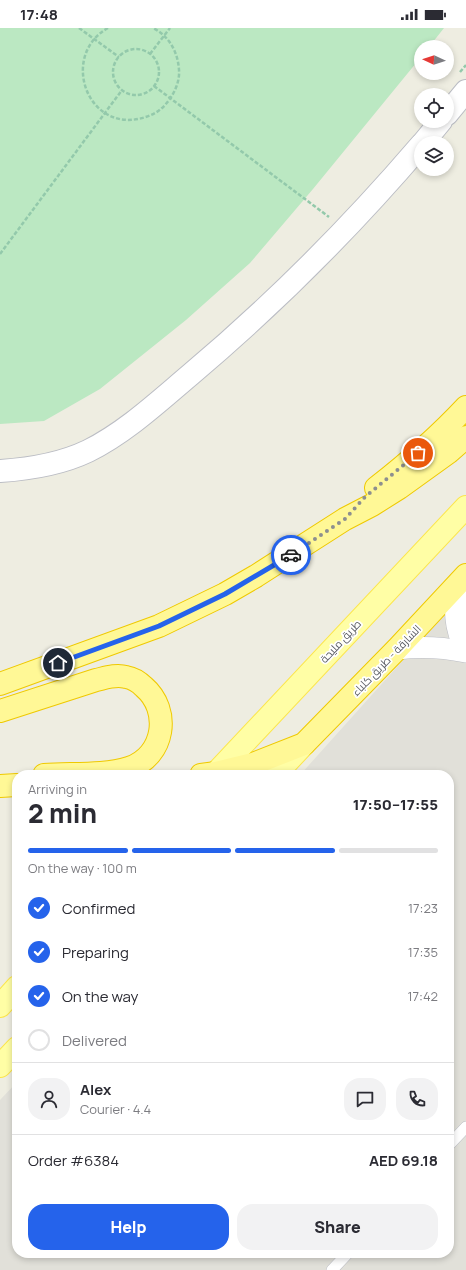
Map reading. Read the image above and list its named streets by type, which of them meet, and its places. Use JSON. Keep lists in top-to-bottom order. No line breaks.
{"streets":{"highway":["الشارقة - طريق كلباء"],"main road":["طريق مليحة"]},"north":"left","page":{"status":"17:48","heading":["2 min","Arriving in","17:50–17:55"],"panel":["Alex","Courier · 4.4","Order #6384","AED 69.18"],"bar":"On the way · 100 m","list":[["Confirmed","17:23"],["Preparing","17:35"],["On the way","17:42"],"Delivered"],"buttons":["Help","Share"]}}
